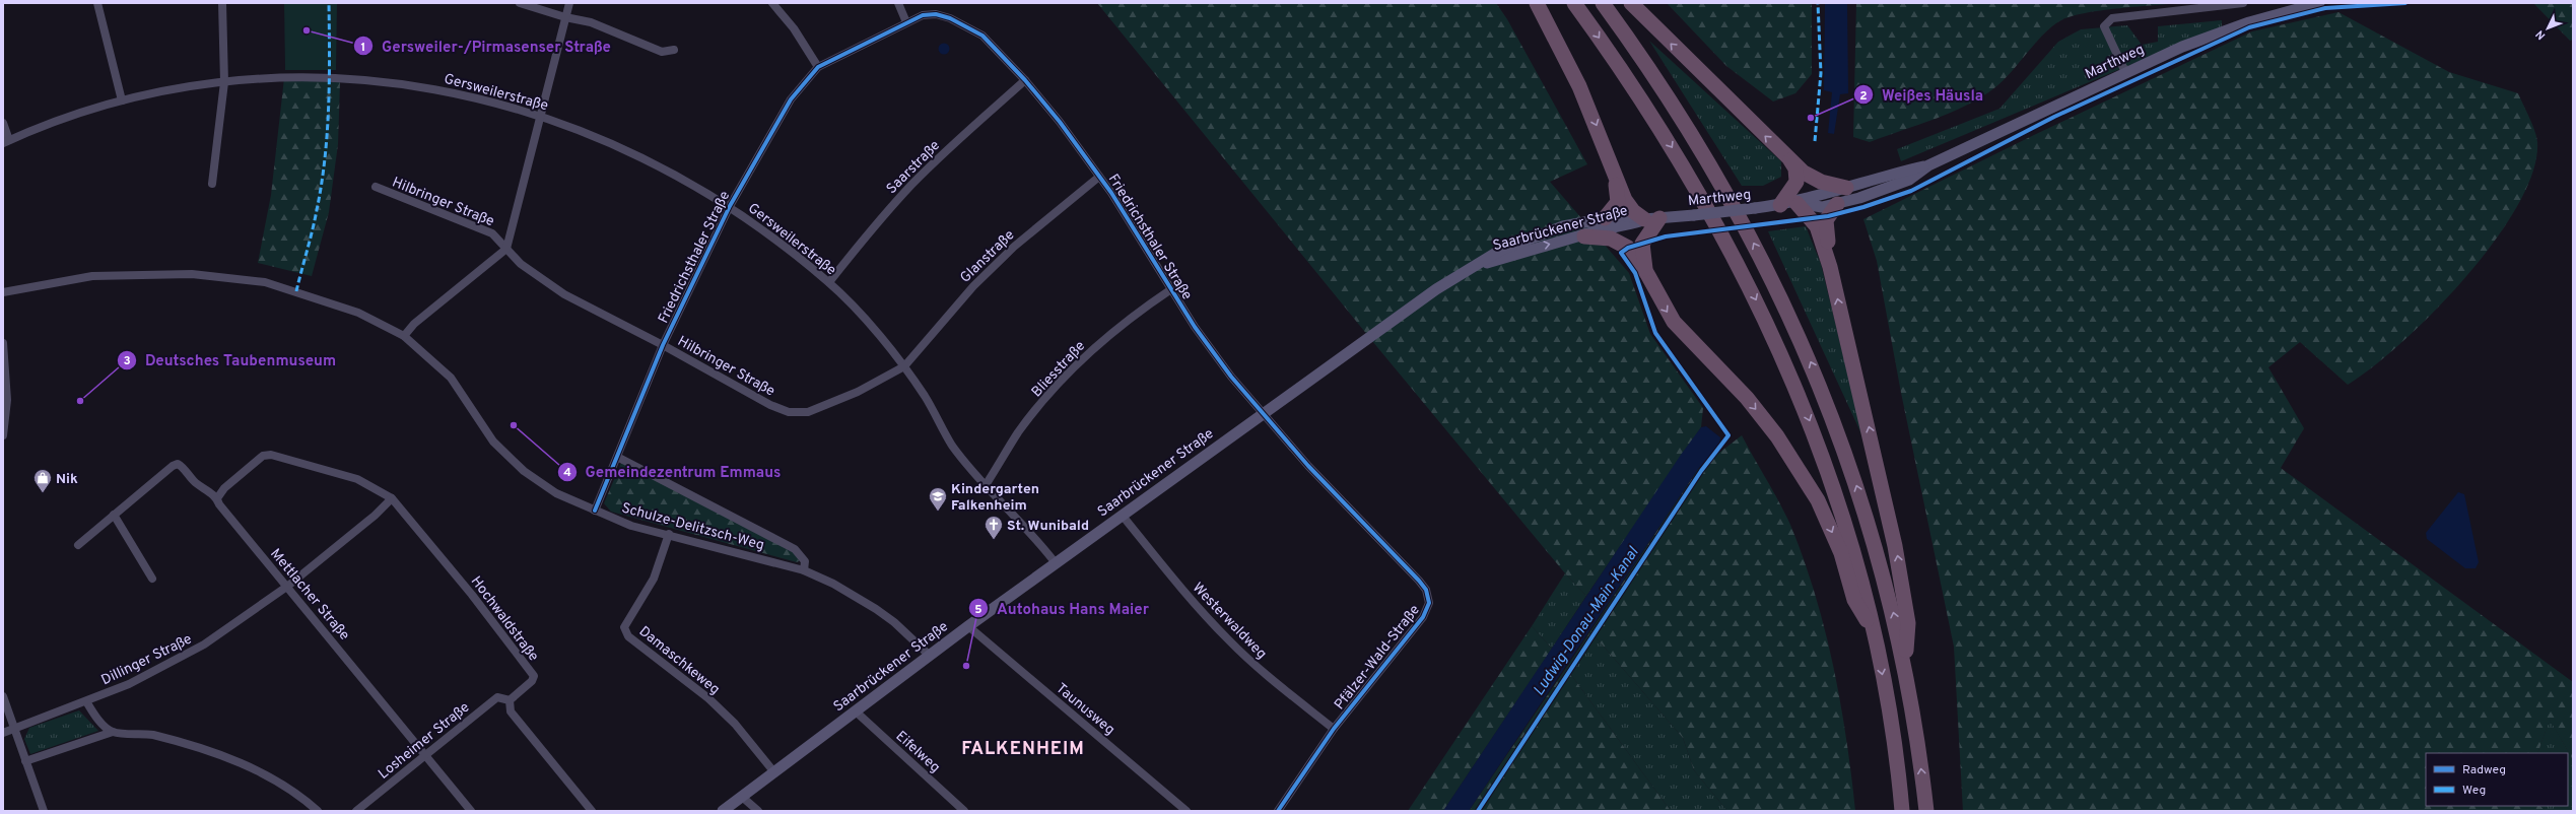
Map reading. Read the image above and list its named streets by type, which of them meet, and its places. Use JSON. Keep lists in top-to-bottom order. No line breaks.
{"streets":{"main road":["Marthweg","Saarbrückener Straße"],"street":["Gersweilerstraße","Saarstraße","Hilbringer Straße","Friedrichsthaler Straße","Glanstraße","Bliesstraße","Schulze-Delitzsch-Weg","Mettlacher Straße","Hochwaldstraße","Westerwaldweg","Pfälzer-Wald-Straße","Dillinger Straße","Damaschkeweg","Taunusweg","Losheimer Straße","Eifelweg"]},"crossings":[["Marthweg","Saarbrückener Straße"],["Gersweilerstraße","Saarstraße"],["Gersweilerstraße","Hilbringer Straße"],["Gersweilerstraße","Saarbrückener Straße"],["Gersweilerstraße","Friedrichsthaler Straße"],["Gersweilerstraße","Glanstraße"],["Gersweilerstraße","Bliesstraße"],["Saarstraße","Friedrichsthaler Straße"],["Hilbringer Straße","Friedrichsthaler Straße"],["Hilbringer Straße","Glanstraße"],["Saarbrückener Straße","Friedrichsthaler Straße"],["Saarbrückener Straße","Schulze-Delitzsch-Weg"],["Saarbrückener Straße","Westerwaldweg"],["Saarbrückener Straße","Pfälzer-Wald-Straße"],["Saarbrückener Straße","Damaschkeweg"],["Saarbrückener Straße","Taunusweg"],["Saarbrückener Straße","Eifelweg"],["Friedrichsthaler Straße","Glanstraße"],["Friedrichsthaler Straße","Bliesstraße"],["Friedrichsthaler Straße","Schulze-Delitzsch-Weg"],["Friedrichsthaler Straße","Pfälzer-Wald-Straße"],["Schulze-Delitzsch-Weg","Damaschkeweg"],["Mettlacher Straße","Hochwaldstraße"],["Mettlacher Straße","Dillinger Straße"],["Mettlacher Straße","Losheimer Straße"],["Hochwaldstraße","Losheimer Straße"],["Westerwaldweg","Pfälzer-Wald-Straße"]],"districts":["FALKENHEIM"],"water":["Ludwig-Donau-Main-Kanal"],"places":{"other":["Gersweiler-/Pirmasenser Straße","Weißes Häusla","Deutsches Taubenmuseum","Gemeindezentrum Emmaus","Autohaus Hans Maier"],"shop":["Nik"],"school or university":["Kindergarten Falkenheim"],"church":["St. Wunibald"]},"legend":["Radweg","Weg"],"north":"bottom left"}
